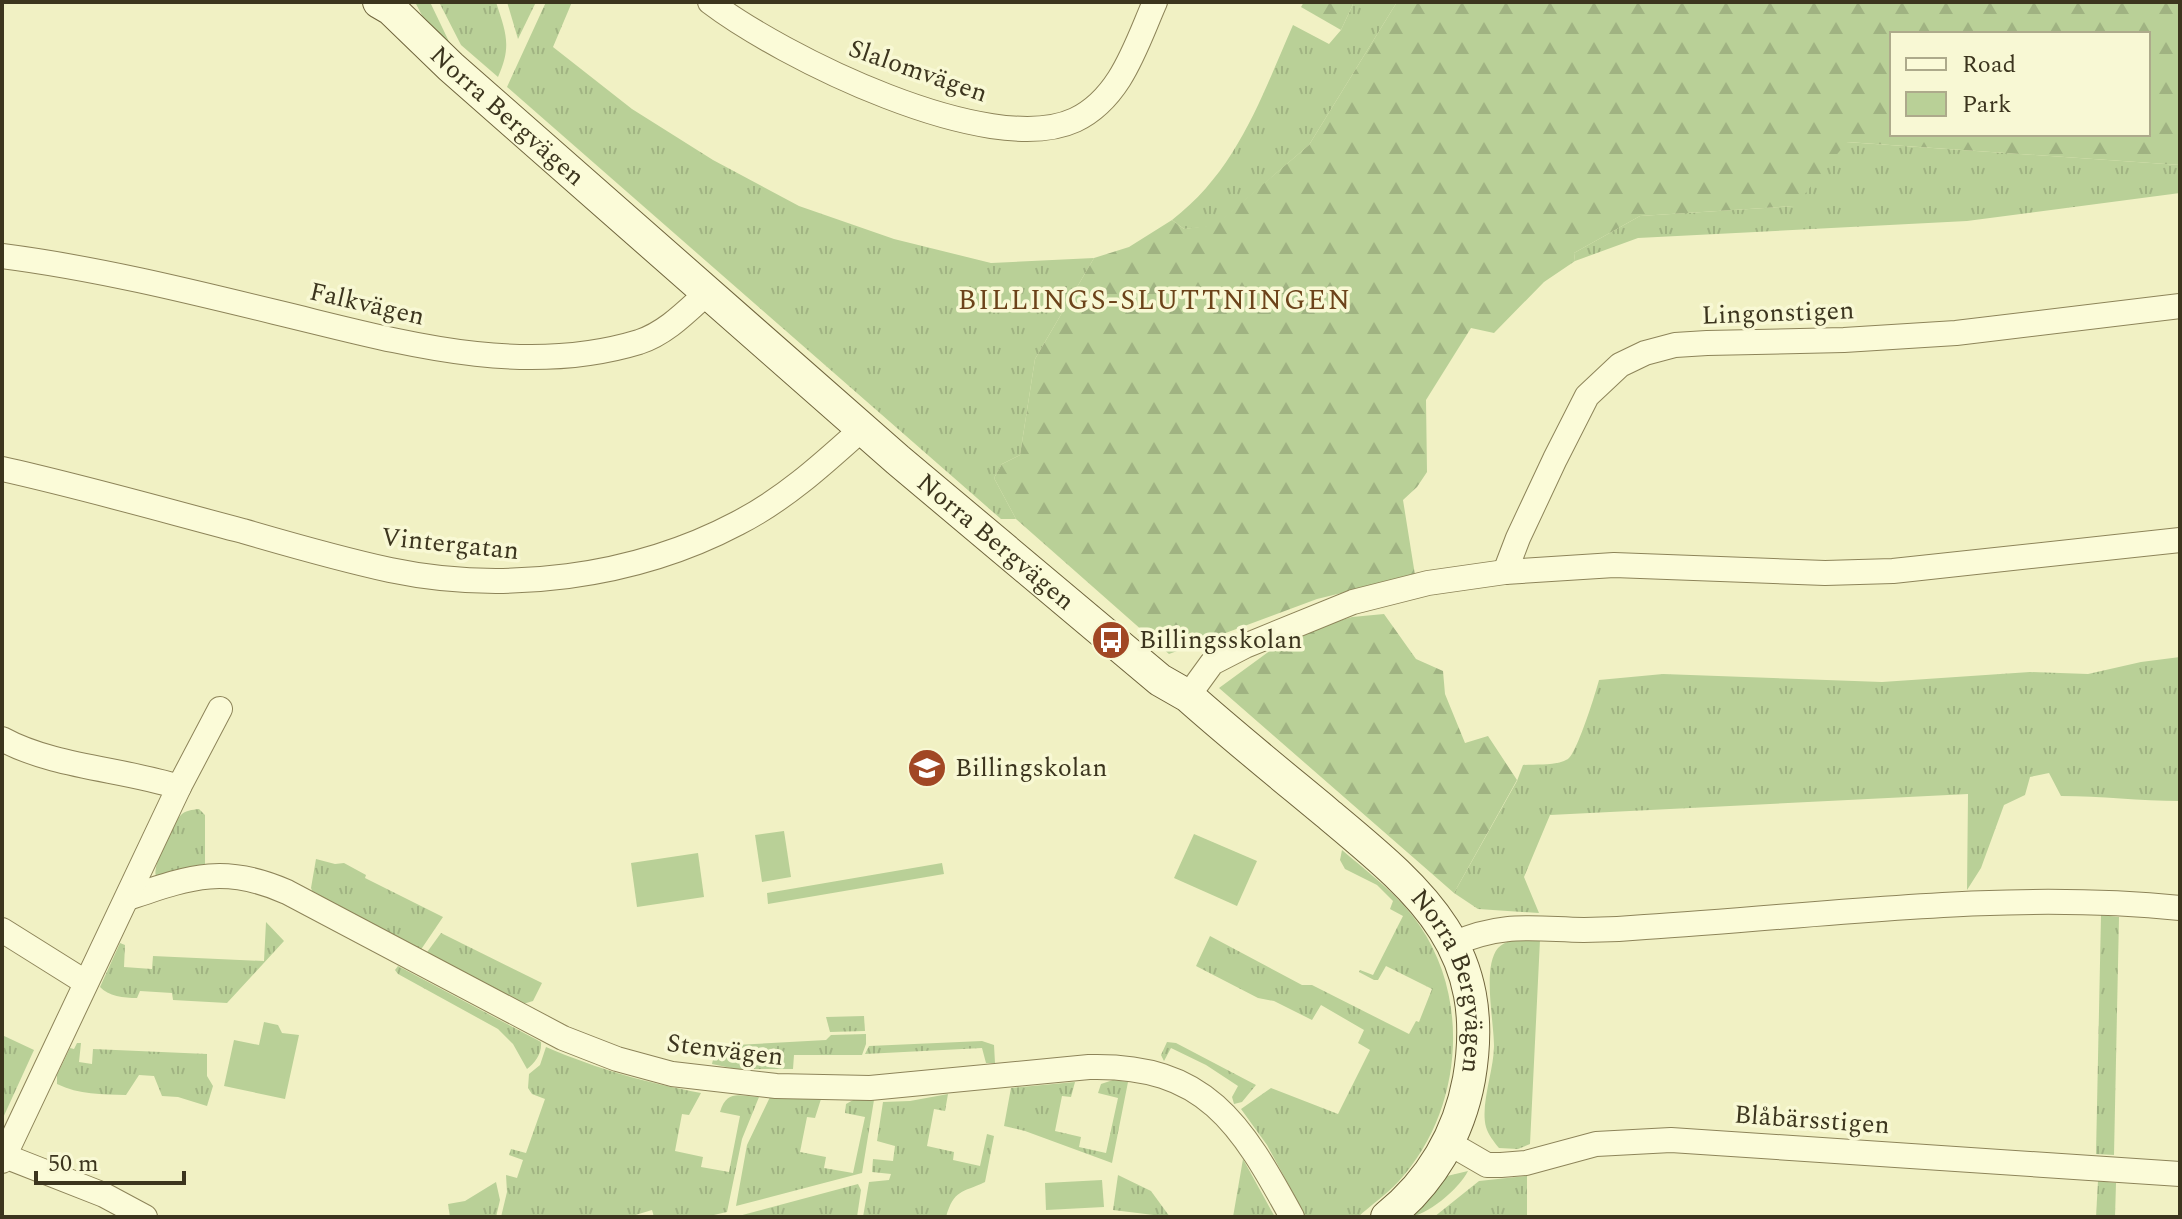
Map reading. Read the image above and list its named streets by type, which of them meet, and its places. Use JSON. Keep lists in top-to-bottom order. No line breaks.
{"streets":{"street":["Slalomvägen","Norra Bergvägen","Falkvägen","Lingonstigen","Vintergatan","Stenvägen","Blåbärsstigen"]},"crossings":[["Norra Bergvägen","Falkvägen"],["Norra Bergvägen","Vintergatan"],["Norra Bergvägen","Blåbärsstigen"]],"districts":["BILLINGS-SLUTTNINGEN"],"places":{"bus stop":["Billingsskolan"],"school or university":["Billingskolan"]},"legend":["Road","Park"],"scale_bar":"50 m"}
